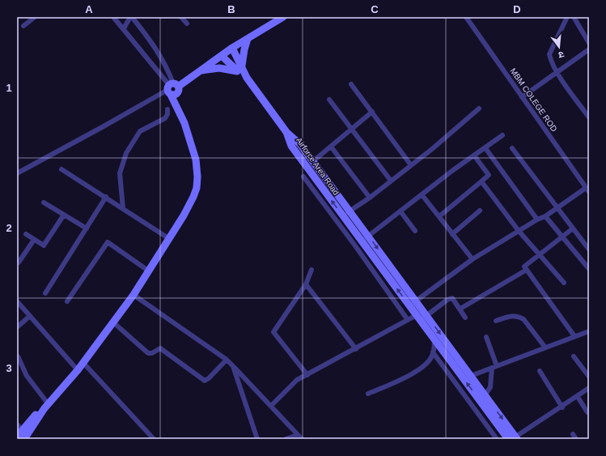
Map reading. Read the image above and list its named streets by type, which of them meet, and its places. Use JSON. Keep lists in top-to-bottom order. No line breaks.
{"streets":{"street":["MBM COLEGE ROD","Airforce Area Road"]},"north":"bottom","grid":{"columns":["A","B","C","D"],"rows":["1","2","3"]}}
